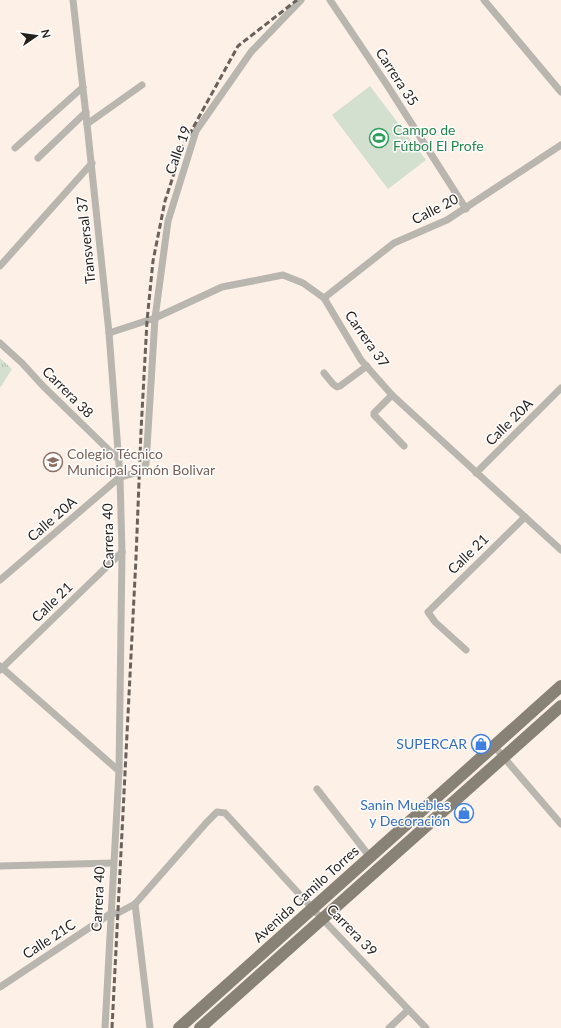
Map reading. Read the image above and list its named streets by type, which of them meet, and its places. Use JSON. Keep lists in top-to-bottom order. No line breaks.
{"streets":{"main road":["Avenida Camilo Torres"],"street":["Carrera 35","Calle 19","Calle 20","Transversal 37","Carrera 37","Carrera 38","Calle 20A","Carrera 40","Calle 21","Carrera 39","Calle 21C"]},"crossings":[["Carrera 35","Calle 20"],["Calle 19","Carrera 37"],["Calle 20","Carrera 37"],["Transversal 37","Carrera 37"],["Transversal 37","Carrera 38"],["Transversal 37","Calle 20A"],["Transversal 37","Carrera 40"],["Carrera 37","Calle 20A"],["Carrera 37","Calle 21"],["Calle 20A","Carrera 40"],["Carrera 40","Calle 21"],["Carrera 40","Calle 21C"],["Avenida Camilo Torres","Carrera 39"],["Carrera 39","Calle 21C"]],"places":{"sports":["Campo de Fútbol El Profe"],"school or university":["Colegio Técnico Municipal Simón Bolivar"],"shop":["SUPERCAR","Sanin Muebles y Decoración"]},"north":"right"}
